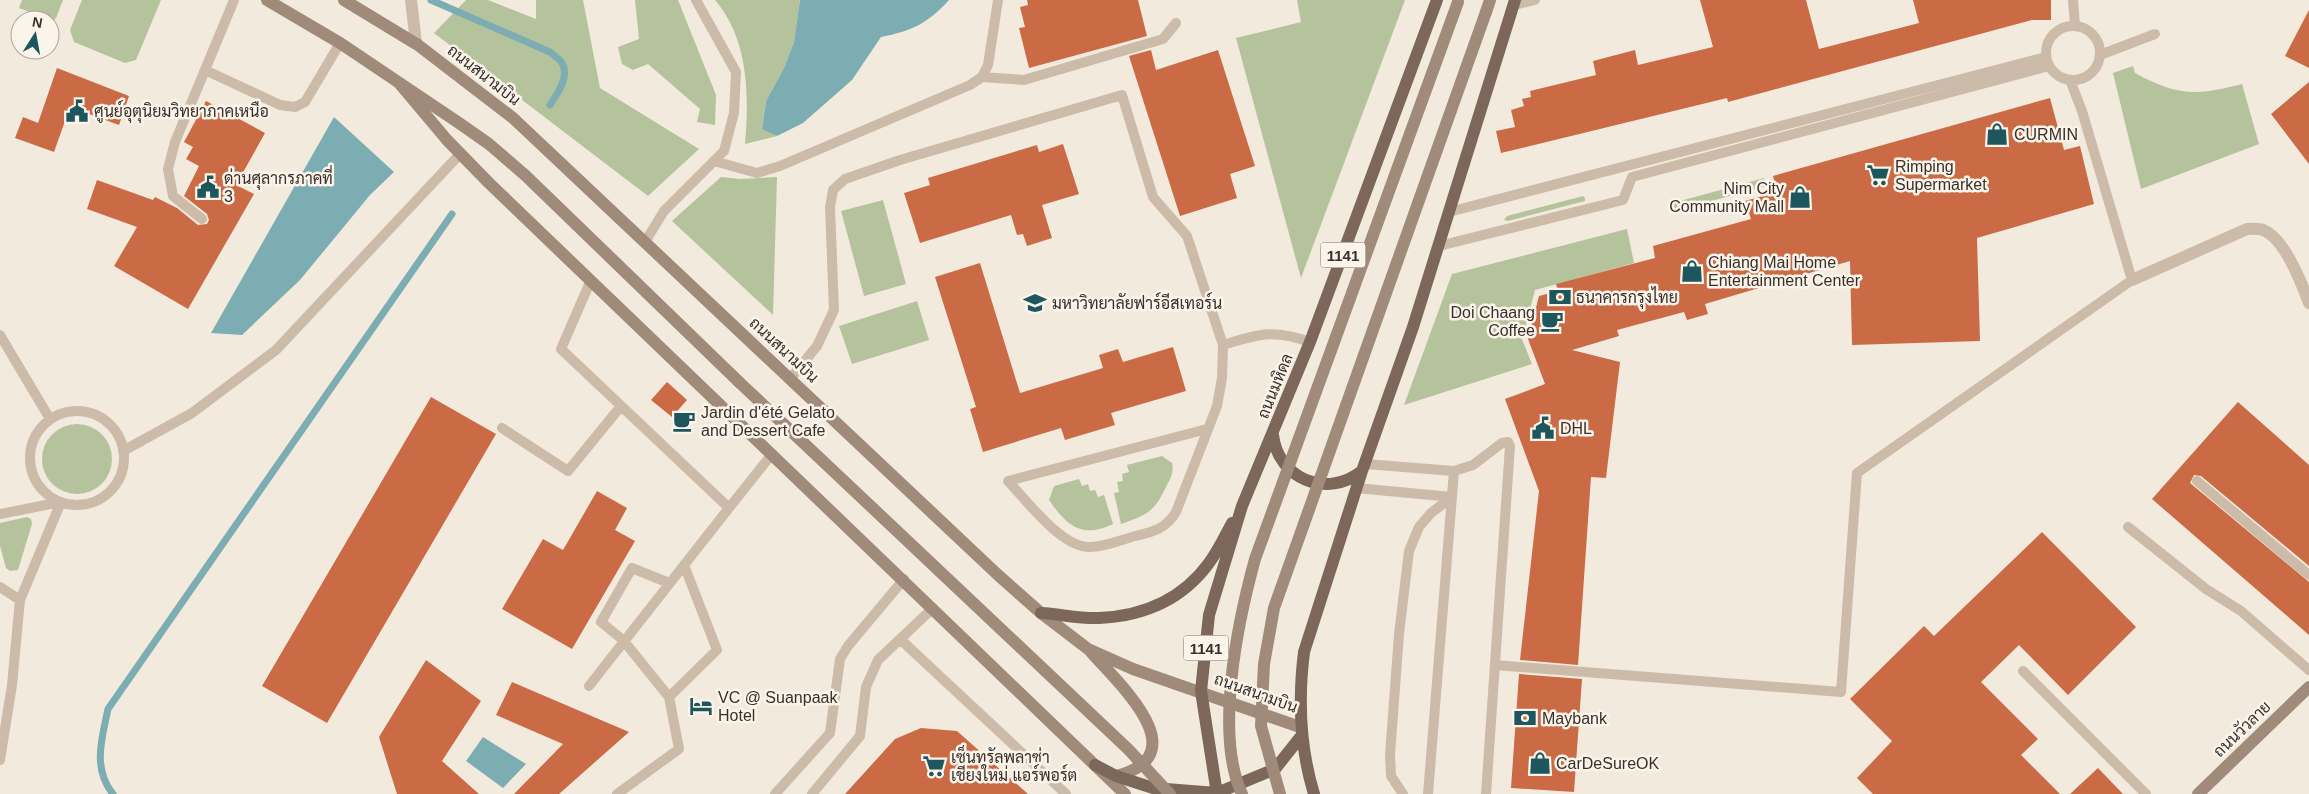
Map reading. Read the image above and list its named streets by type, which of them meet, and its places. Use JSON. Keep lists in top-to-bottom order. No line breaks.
{"streets":{"main road":["ถนนสนามบิน","1141","ถนนมหิดล","ถนนวัวลาย"]},"crossings":[["ถนนสนามบิน","ถนนมหิดล"]],"places":{"public building":["ศูนย์อุตุนิยมวิทยาภาคเหนือ","ด่านศุลากรภาคที่ 3","DHL"],"shop":["CURMIN","Nim City Community Mall","Chiang Mai Home Entertainment Center","CarDeSureOK"],"supermarket":["Rimping Supermarket","เซ็นทรัลพลาซ่า เชียงใหม่ แอร์พอร์ต"],"bank":["ธนาคารกรุงไทย","Maybank"],"school or university":["มหาวิทยาลัยฟาร์อีสเทอร์น"],"cafe":["Doi Chaang Coffee","Jardin d'été Gelato and Dessert Cafe"],"hotel":["VC @ Suanpaak Hotel"]},"north":"top"}
